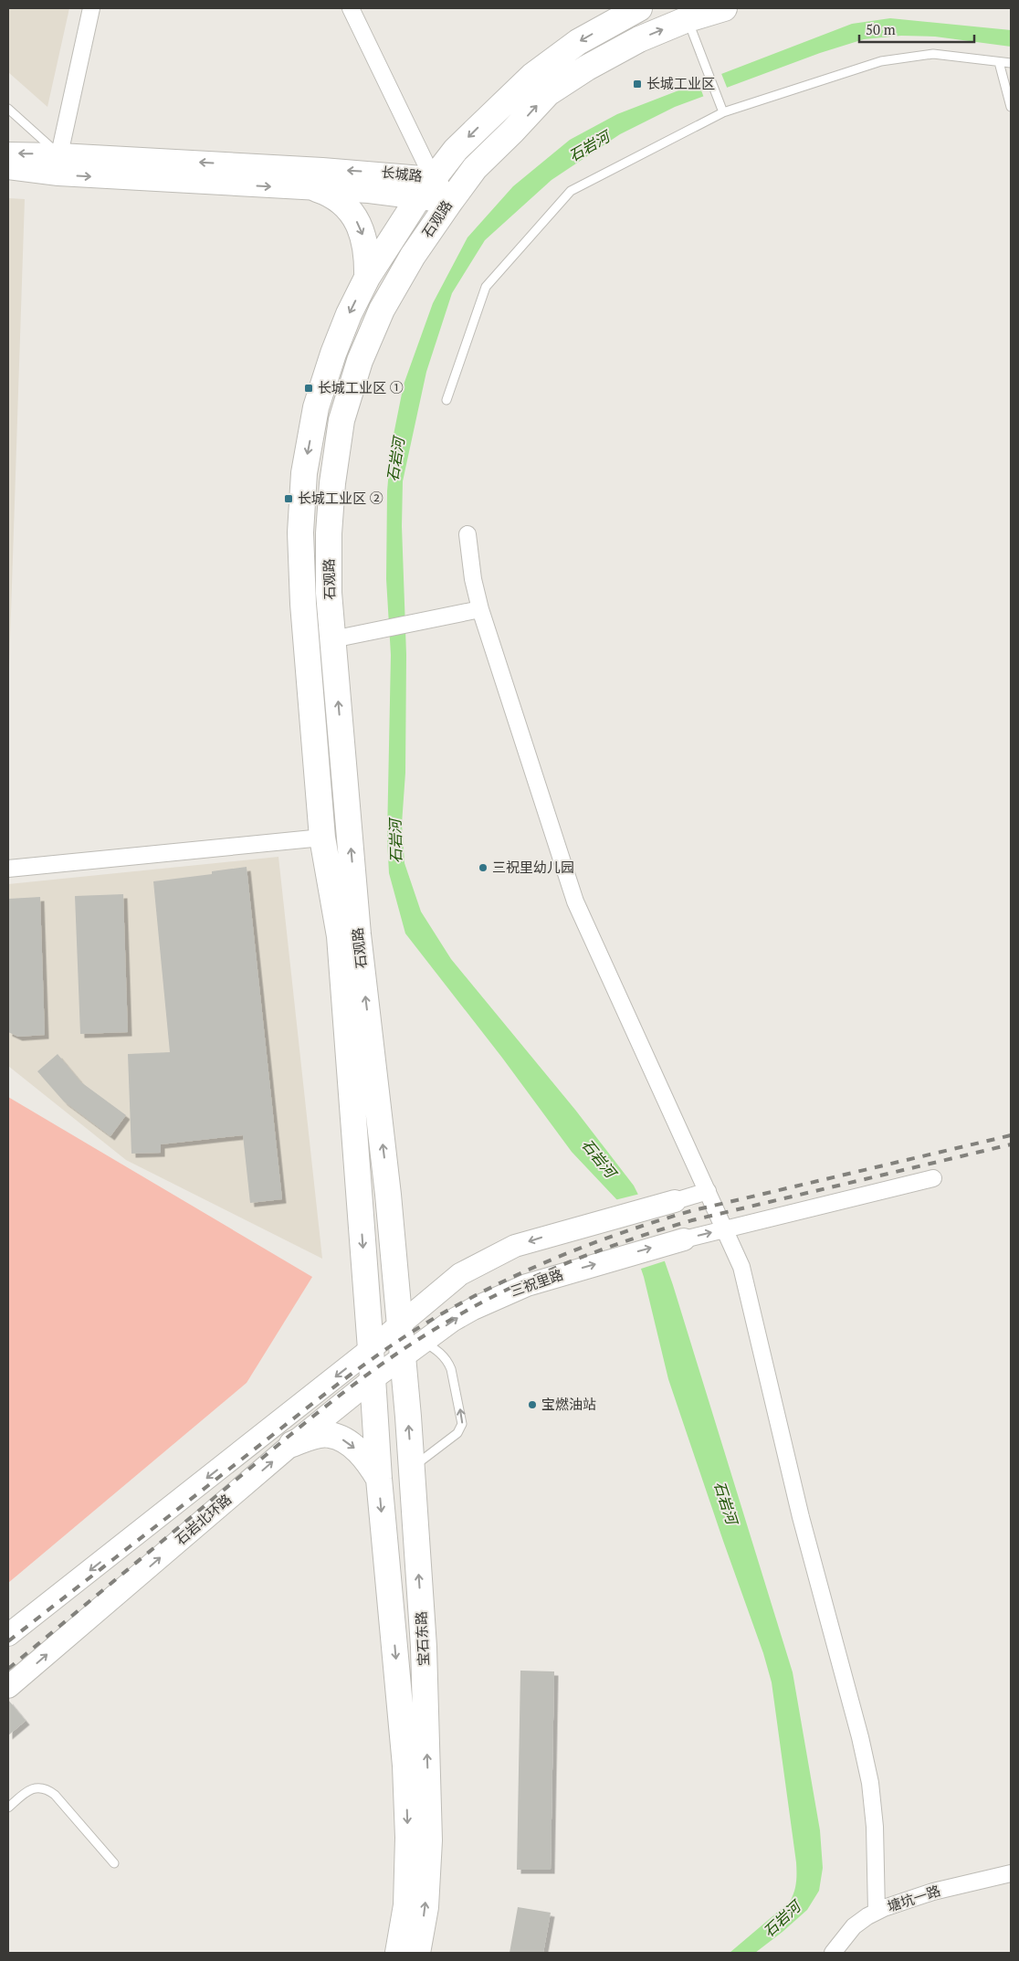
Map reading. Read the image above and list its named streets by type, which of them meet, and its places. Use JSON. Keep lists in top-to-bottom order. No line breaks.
{"streets":{"main road":["石观路","宝石东路"],"street":["长城路","三祝里路","石岩北环路","塘坑一路"]},"crossings":[["长城路","石观路"],["石观路","三祝里路"],["石观路","石岩北环路"],["石观路","宝石东路"],["三祝里路","石岩北环路"],["三祝里路","宝石东路"],["石岩北环路","宝石东路"]],"water":["石岩河"],"places":{"transit":["长城工业区","长城工业区 ①","长城工业区 ②"],"other":["三祝里幼儿园","宝燃油站"]},"scale_bar":"50 m"}
